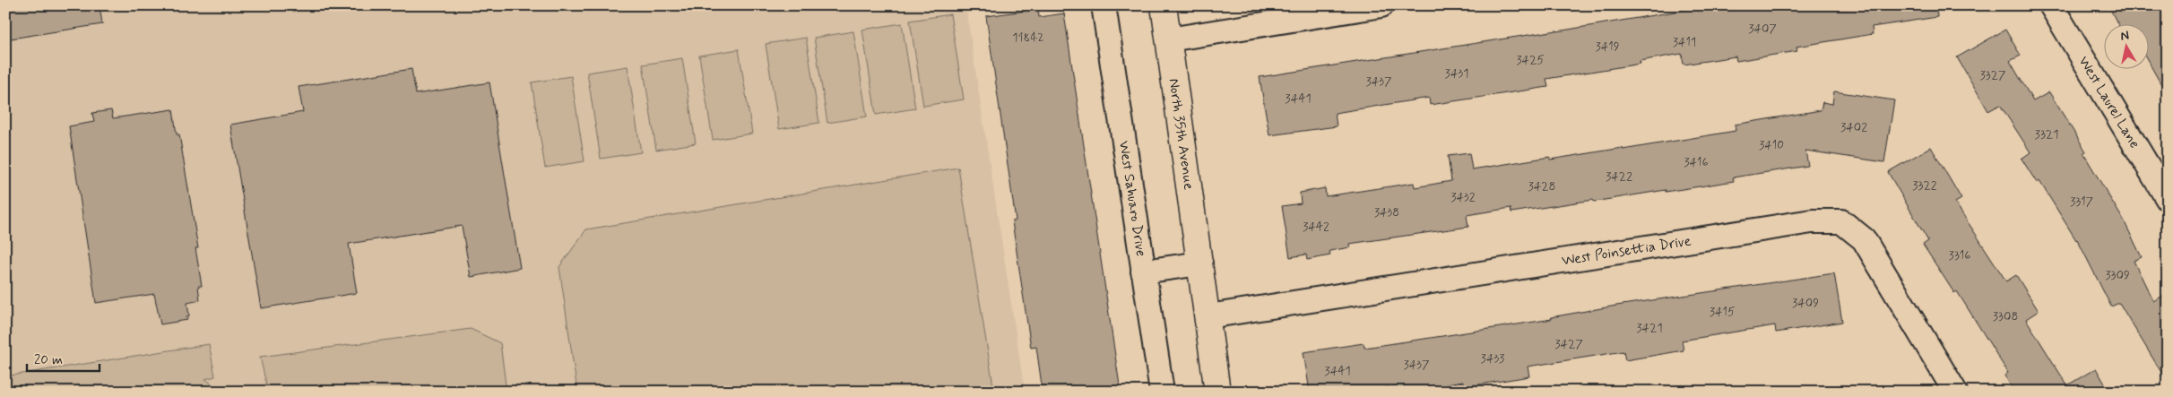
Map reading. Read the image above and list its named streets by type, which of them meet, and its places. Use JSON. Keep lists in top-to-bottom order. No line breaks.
{"streets":{"main road":["North 35th Avenue"],"street":["West Laurel Lane","West Sahuaro Drive","West Poinsettia Drive"]},"crossings":[["North 35th Avenue","West Poinsettia Drive"]],"house_numbers":["3407","11842","3411","3419","3425","3431","3327","3437","3441","3402","3321","3410","3416","3422","3322","3428","3432","3317","3438","3442","3316","3309","3409","3415","3308","3421","3427","3433","3437","3441"],"scale_bar":"20 m","north":"top"}
